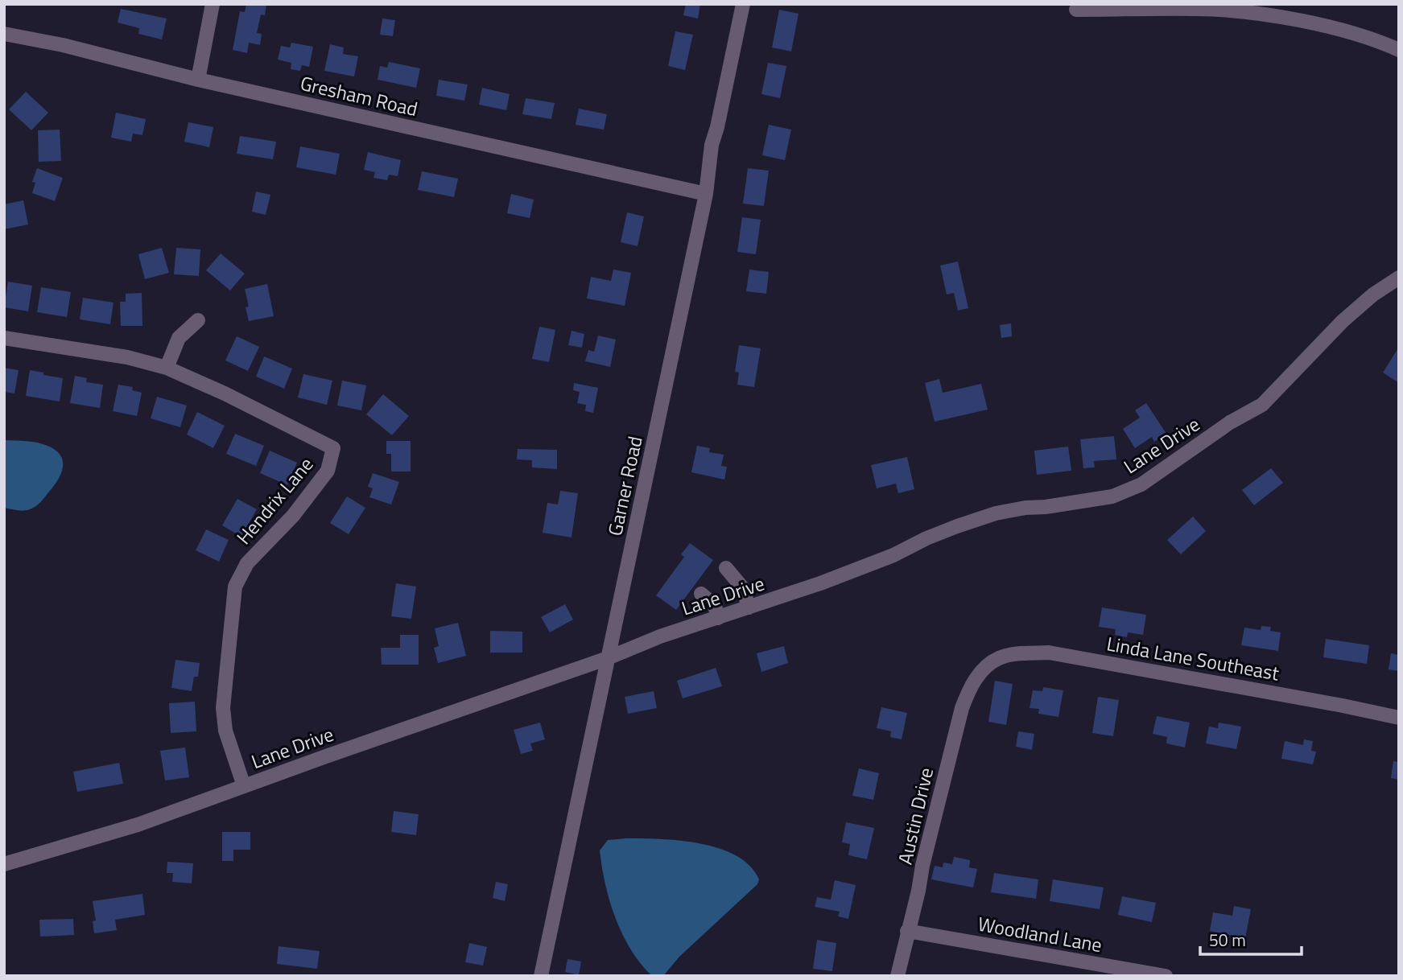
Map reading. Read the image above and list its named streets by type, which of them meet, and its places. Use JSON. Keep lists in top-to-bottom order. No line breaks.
{"streets":{"street":["Gresham Road","Lane Drive","Garner Road","Hendrix Lane","Linda Lane Southeast","Austin Drive","Woodland Lane"]},"crossings":[["Gresham Road","Garner Road"],["Lane Drive","Garner Road"],["Lane Drive","Hendrix Lane"],["Linda Lane Southeast","Austin Drive"],["Austin Drive","Woodland Lane"]],"scale_bar":"50 m"}
